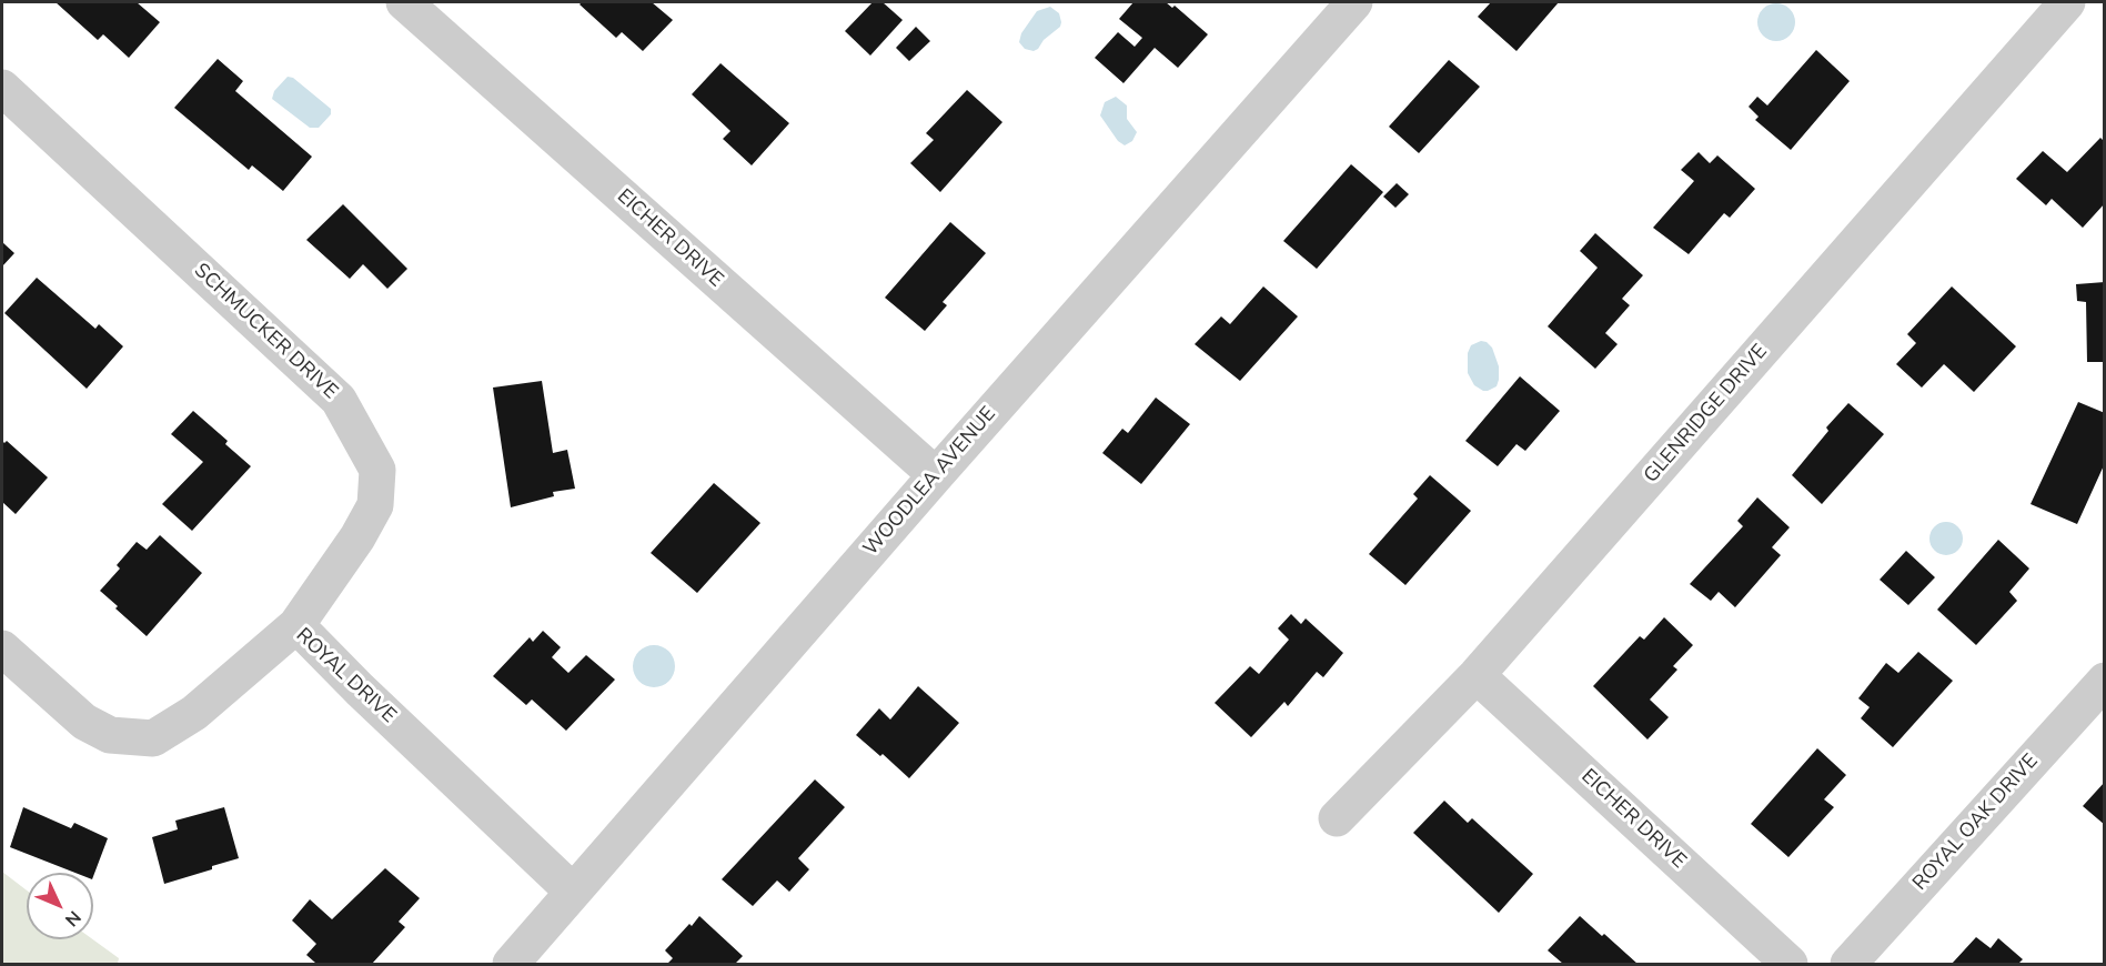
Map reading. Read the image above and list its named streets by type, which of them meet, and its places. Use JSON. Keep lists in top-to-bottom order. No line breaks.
{"streets":{"street":["EICHER DRIVE","SCHMUCKER DRIVE","GLENRIDGE DRIVE","WOODLEA AVENUE","ROYAL DRIVE","ROYAL OAK DRIVE"]},"crossings":[["EICHER DRIVE","GLENRIDGE DRIVE"],["EICHER DRIVE","WOODLEA AVENUE"],["SCHMUCKER DRIVE","ROYAL DRIVE"],["WOODLEA AVENUE","ROYAL DRIVE"]],"north":"bottom right"}
